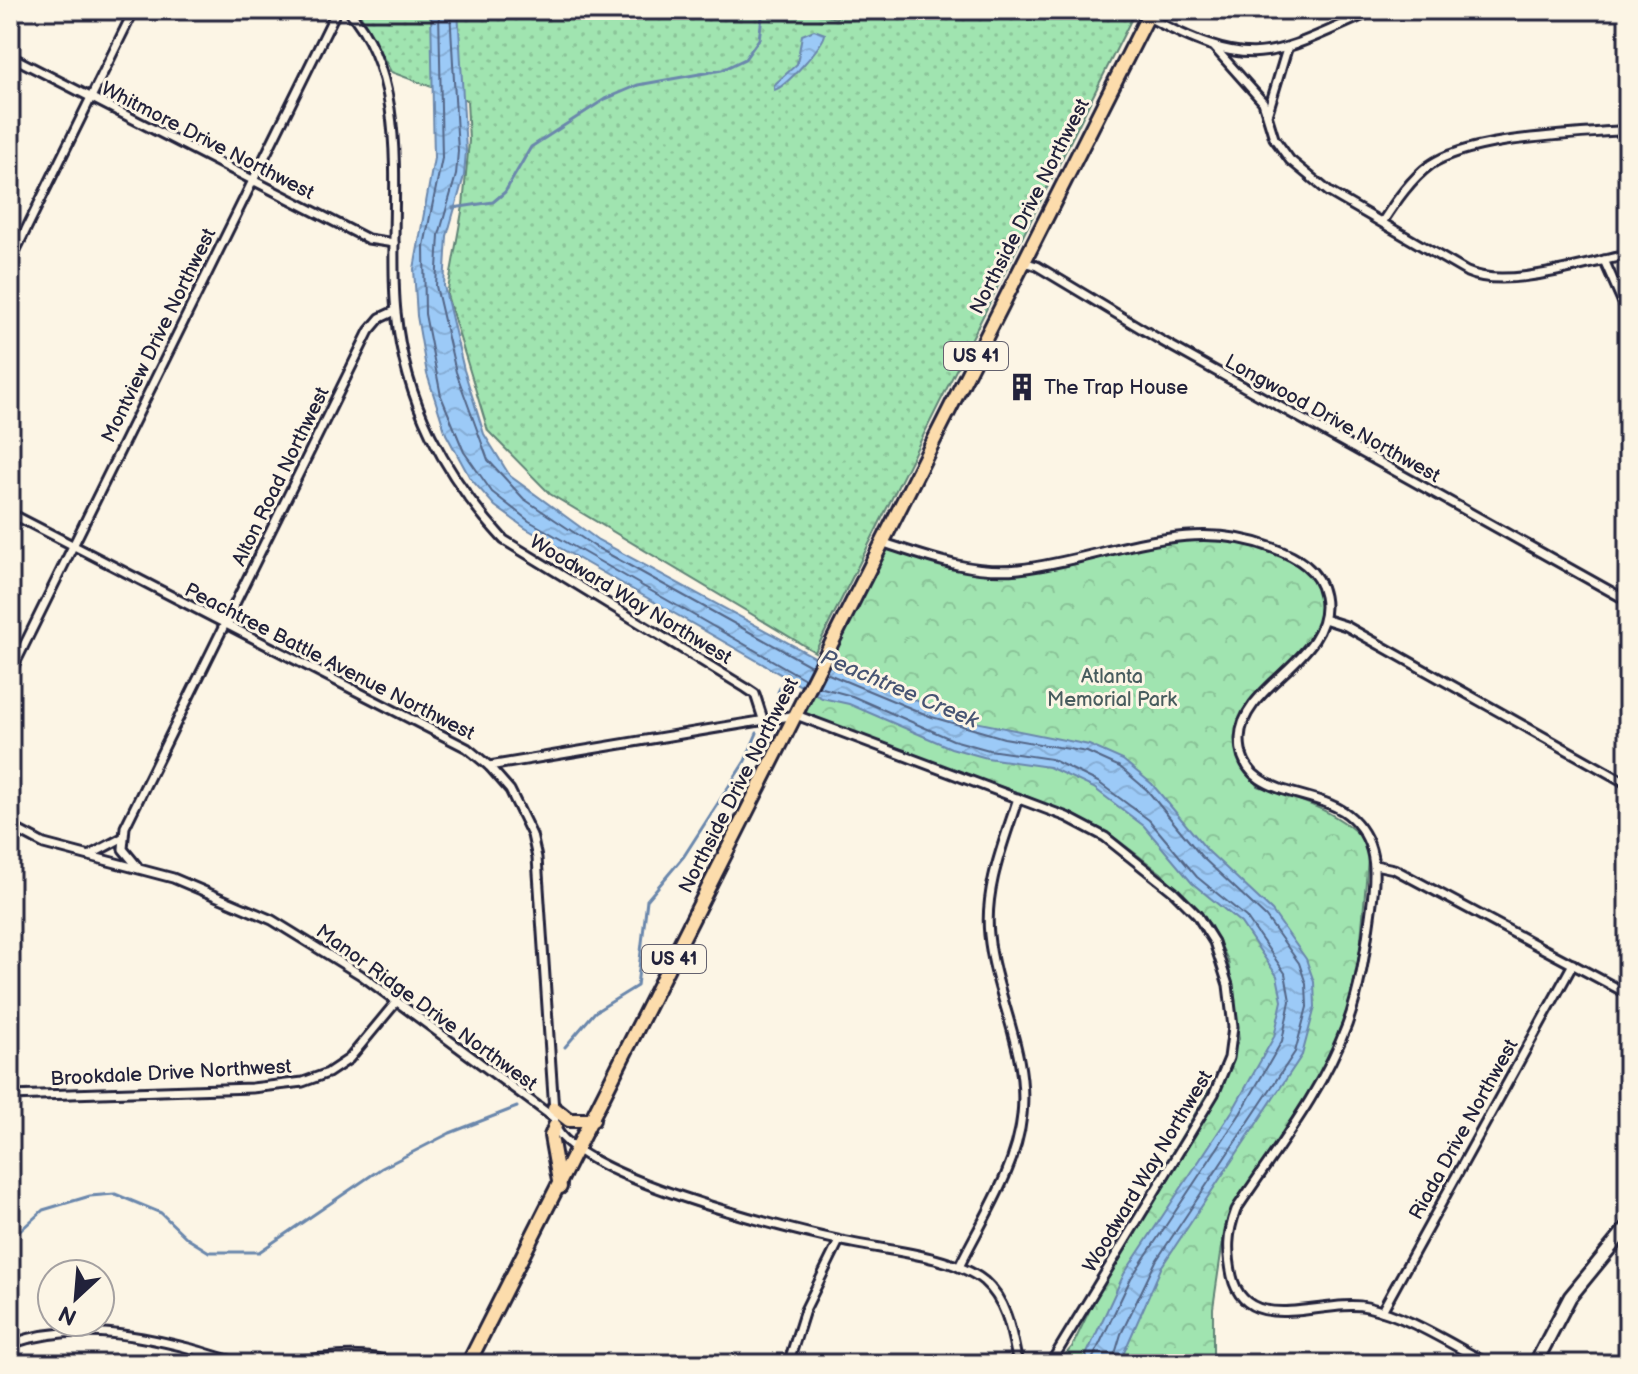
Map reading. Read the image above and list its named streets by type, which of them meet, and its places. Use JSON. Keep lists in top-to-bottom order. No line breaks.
{"streets":{"main road":["Northside Drive Northwest","US 41"],"street":["Whitmore Drive Northwest","Montview Drive Northwest","Longwood Drive Northwest","Alton Road Northwest","Woodward Way Northwest","Peachtree Battle Avenue Northwest","Manor Ridge Drive Northwest","Brookdale Drive Northwest","Riada Drive Northwest"]},"crossings":[["Whitmore Drive Northwest","Montview Drive Northwest"],["Whitmore Drive Northwest","Woodward Way Northwest"],["Northside Drive Northwest","Longwood Drive Northwest"],["Northside Drive Northwest","Woodward Way Northwest"],["Montview Drive Northwest","Peachtree Battle Avenue Northwest"],["Alton Road Northwest","Woodward Way Northwest"],["Alton Road Northwest","Peachtree Battle Avenue Northwest"],["Peachtree Battle Avenue Northwest","Manor Ridge Drive Northwest"],["Manor Ridge Drive Northwest","Brookdale Drive Northwest"]],"water":["Peachtree Creek"],"parks":["Atlanta Memorial Park"],"places":{"building":["The Trap House"]},"north":"bottom left"}
